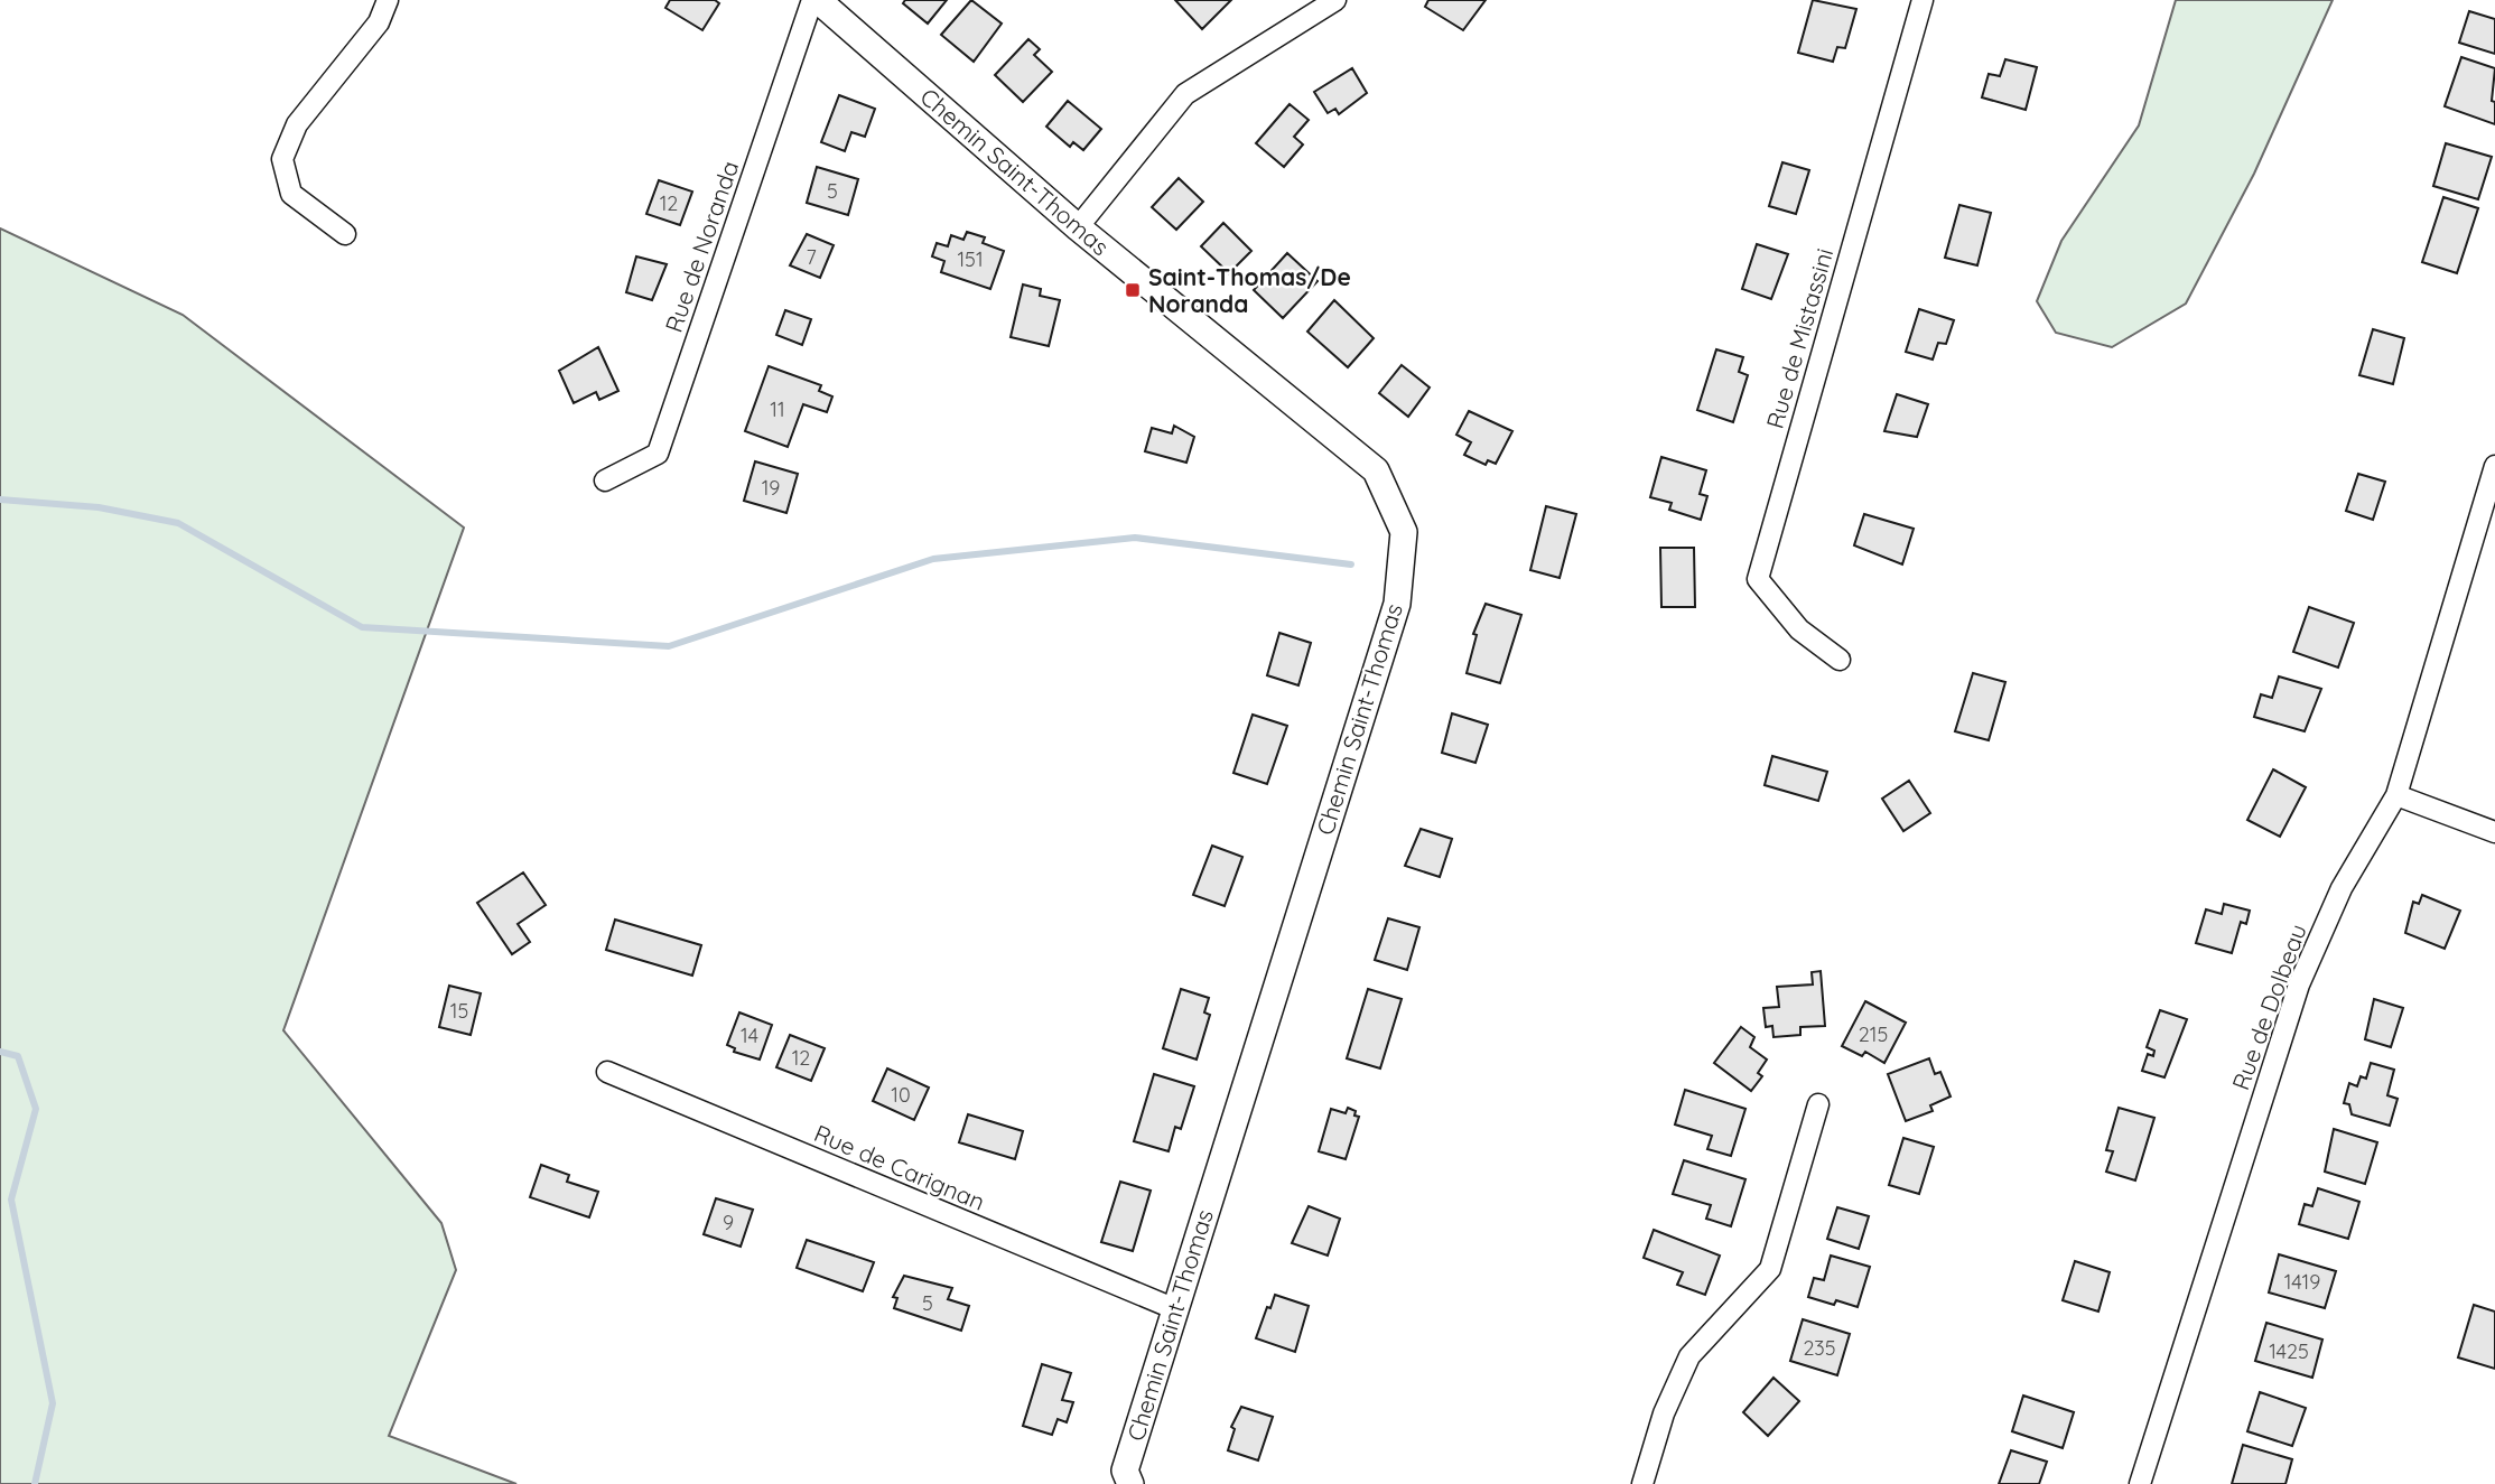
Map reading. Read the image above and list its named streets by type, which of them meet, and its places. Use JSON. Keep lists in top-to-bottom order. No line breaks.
{"streets":{"street":["Chemin Saint-Thomas","Rue de Noranda","Rue de Mistassini","Rue de Dolbeau","Rue de Carignan"]},"crossings":[["Chemin Saint-Thomas","Rue de Carignan"]],"places":{"transit":["Saint-Thomas/De Noranda"]},"house_numbers":["5","12","7","151","11","19","15","215","14","12","10","9","1419","5","235","1425"]}
